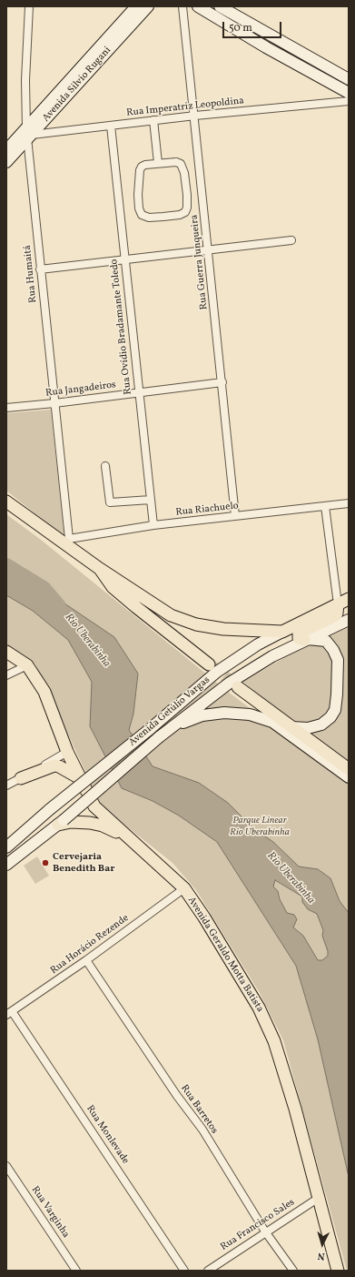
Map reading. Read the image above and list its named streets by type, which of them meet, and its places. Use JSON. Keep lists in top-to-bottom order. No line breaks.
{"streets":{"main road":["Avenida Silvio Rugani","Avenida Getúlio Vargas","Avenida Geraldo Motta Batista"],"street":["Rua Imperatriz Leopoldina","Rua Guerra Junqueira","Rua Humaitá","Rua Ovídio Bradamante Toledo","Rua Jangadeiros","Rua Riachuelo","Rua Horácio Rezende","Rua Barretos","Rua Monlevade","Rua Varginha","Rua Francisco Sales"]},"crossings":[["Avenida Silvio Rugani","Rua Imperatriz Leopoldina"],["Avenida Silvio Rugani","Rua Humaitá"],["Rua Imperatriz Leopoldina","Rua Guerra Junqueira"],["Rua Imperatriz Leopoldina","Rua Humaitá"],["Rua Imperatriz Leopoldina","Rua Ovídio Bradamante Toledo"],["Rua Guerra Junqueira","Rua Jangadeiros"],["Rua Guerra Junqueira","Rua Riachuelo"],["Rua Humaitá","Rua Jangadeiros"],["Rua Humaitá","Rua Riachuelo"],["Rua Ovídio Bradamante Toledo","Rua Jangadeiros"],["Rua Ovídio Bradamante Toledo","Rua Riachuelo"],["Rua Horácio Rezende","Avenida Geraldo Motta Batista"],["Rua Horácio Rezende","Rua Barretos"],["Rua Horácio Rezende","Rua Monlevade"],["Avenida Geraldo Motta Batista","Rua Francisco Sales"],["Rua Barretos","Rua Francisco Sales"]],"water":["Rio Uberabinha"],"parks":["Parque Linear Rio Uberabinha"],"places":["Cervejaria Benedith Bar"],"scale_bar":"50 m","north":"bottom"}
